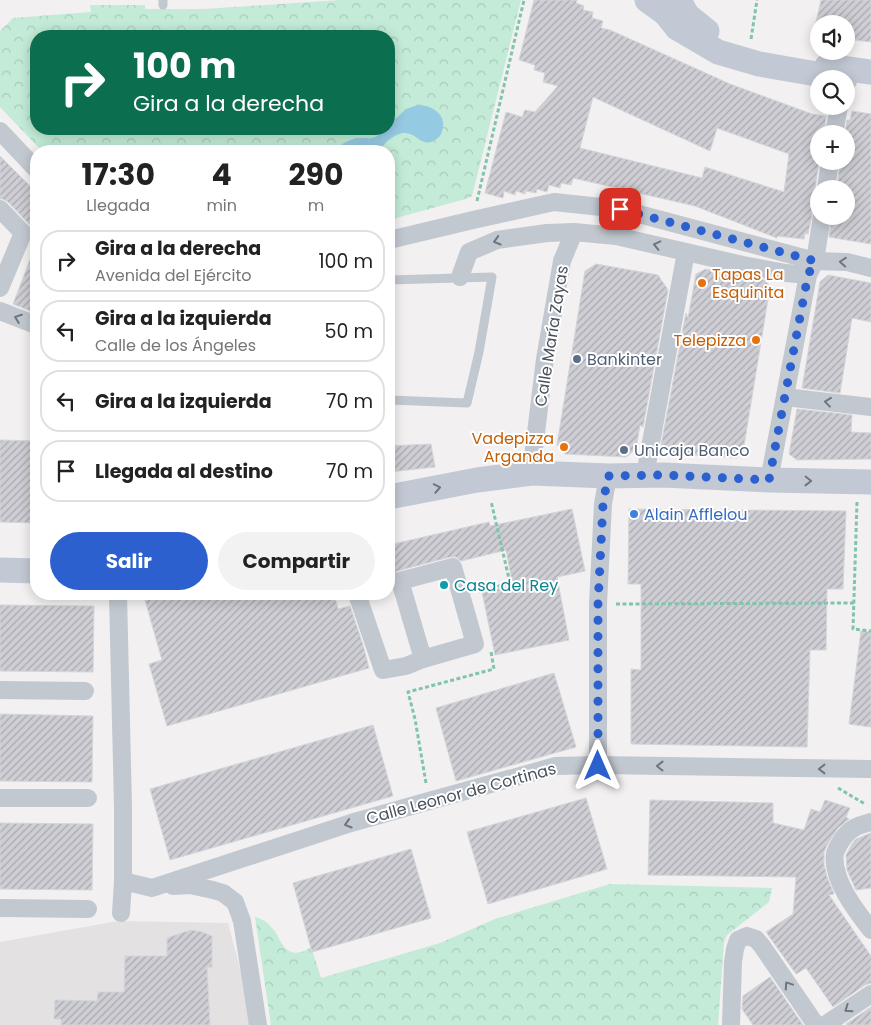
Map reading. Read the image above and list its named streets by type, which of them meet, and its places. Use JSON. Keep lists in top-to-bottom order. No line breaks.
{"streets":{"street":["Calle María Zayas","Calle Leonor de Cortinas"]},"one_way":["Calle Leonor de Cortinas"],"places":["Tapas La Esquinita","Telepizza","Bankinter","Vadepizza Arganda","Unicaja Banco","Alain Afflelou","Casa del Rey"],"page":{"map_buttons":["+","−"],"turn":["100 m","Gira a la derecha"],"eta":["17:30","Llegada","4","min","290","m"],"list":[{"name":"Gira a la derecha","note":"Avenida del Ejército","value":"100 m"},{"name":"Gira a la izquierda","note":"Calle de los Ángeles","value":"50 m"},{"name":"Gira a la izquierda","value":"70 m"},{"name":"Llegada al destino","value":"70 m"}],"buttons":["Salir","Compartir"]}}
